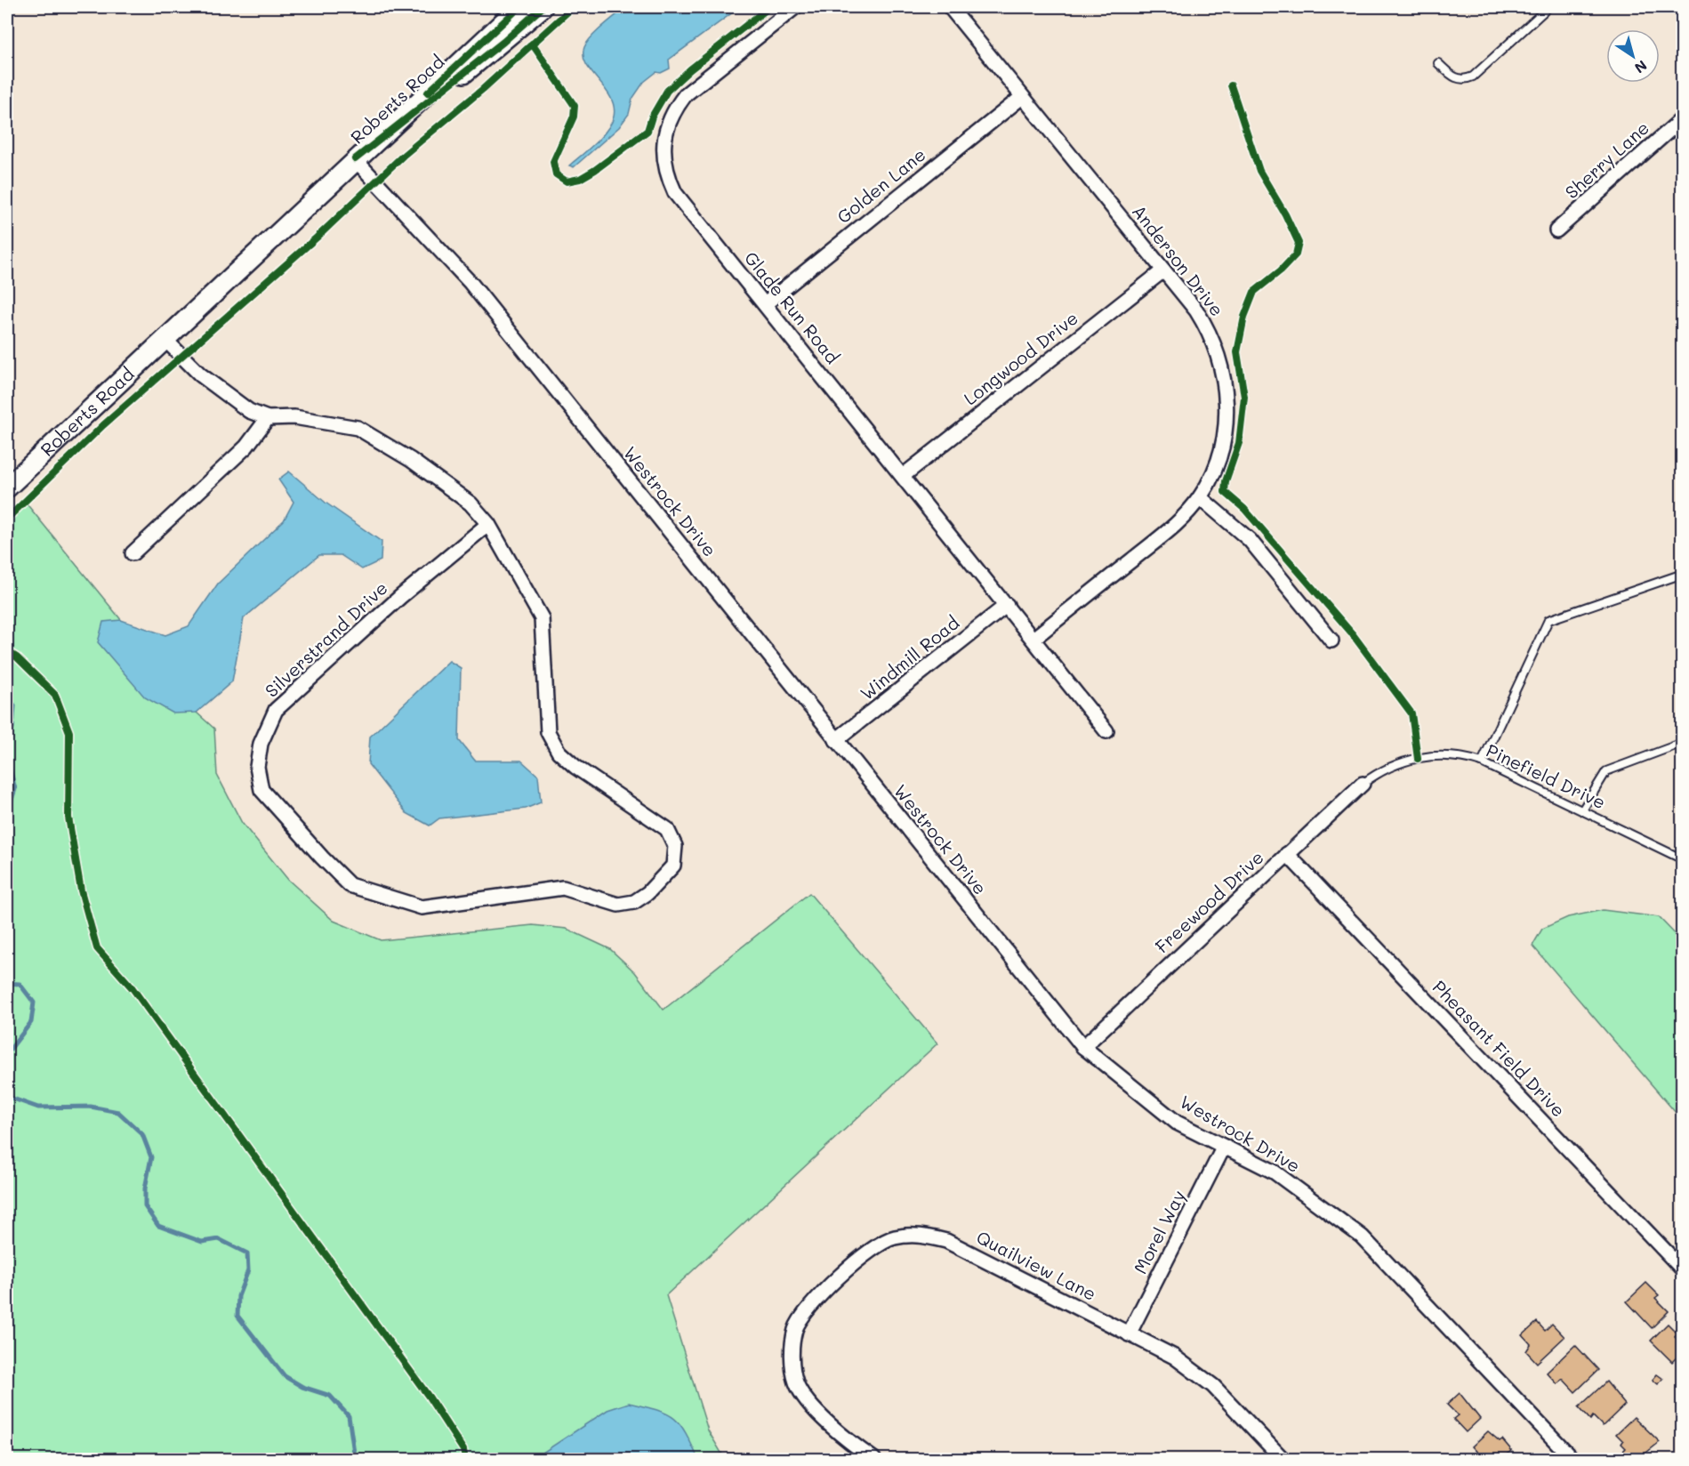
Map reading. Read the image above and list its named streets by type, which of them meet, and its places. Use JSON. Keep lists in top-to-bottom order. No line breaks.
{"streets":{"main road":["Roberts Road"],"street":["Sherry Lane","Golden Lane","Anderson Drive","Glade Run Road","Longwood Drive","Westrock Drive","Silverstrand Drive","Windmill Road","Freewood Drive","Pheasant Field Drive","Morel Way","Quailview Lane"],"lane":["Pinefield Drive"]},"crossings":[["Roberts Road","Westrock Drive"],["Golden Lane","Anderson Drive"],["Golden Lane","Glade Run Road"],["Anderson Drive","Glade Run Road"],["Anderson Drive","Longwood Drive"],["Glade Run Road","Longwood Drive"],["Glade Run Road","Windmill Road"],["Westrock Drive","Windmill Road"],["Westrock Drive","Freewood Drive"],["Westrock Drive","Morel Way"],["Pinefield Drive","Freewood Drive"],["Freewood Drive","Pheasant Field Drive"],["Morel Way","Quailview Lane"]],"north":"bottom right"}
